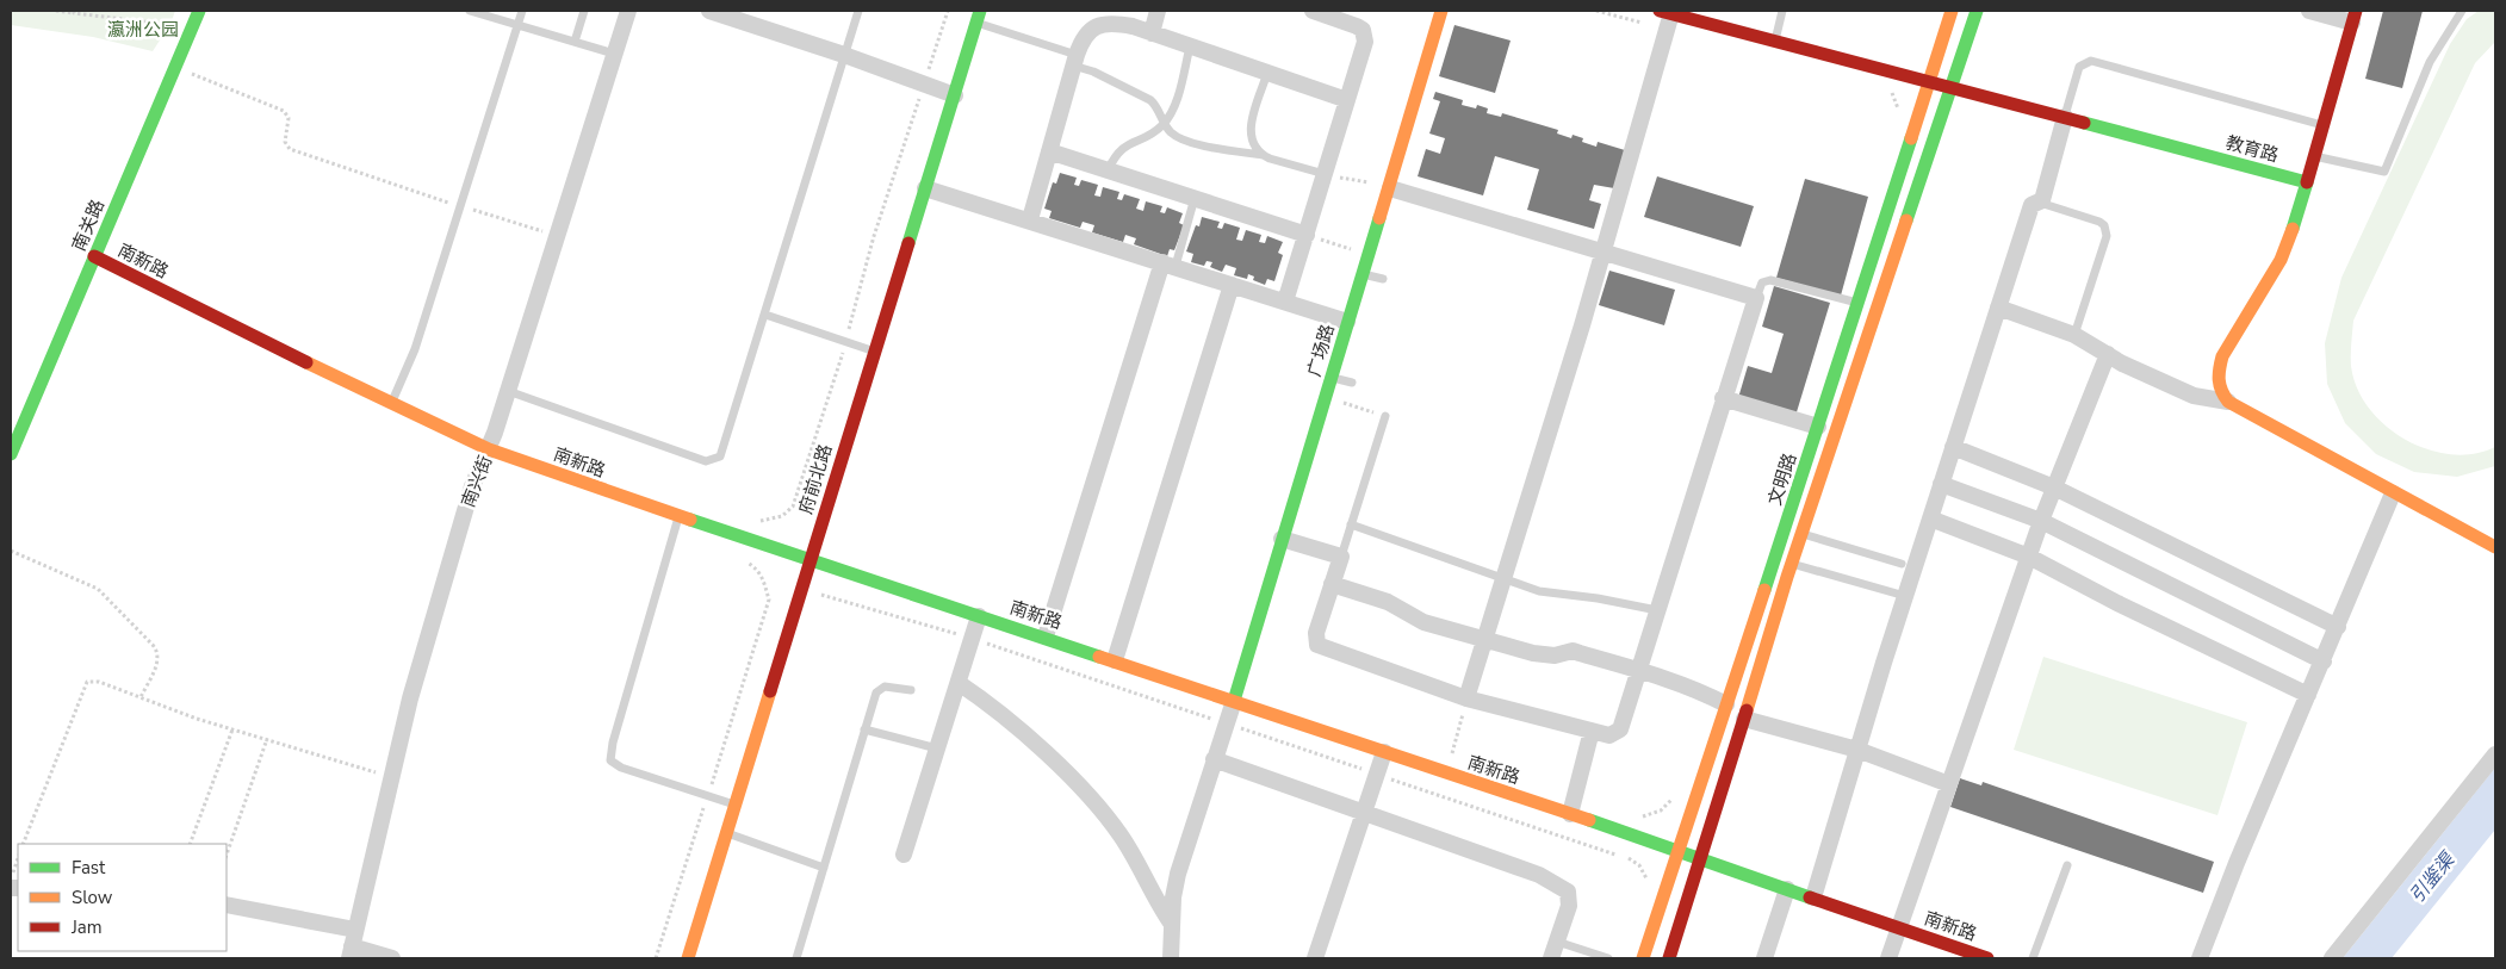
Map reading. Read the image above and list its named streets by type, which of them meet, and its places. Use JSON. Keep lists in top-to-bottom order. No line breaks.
{"streets":{"street":["教育路","南关路","南新路","广场路","府前北路","文明路","南兴街"]},"crossings":[["教育路","文明路"],["南关路","南新路"],["南新路","广场路"],["南新路","府前北路"],["南新路","文明路"],["南新路","南兴街"]],"water":["引鉴渠"],"parks":["瀛洲公园"],"legend":["Fast","Slow","Jam"]}
